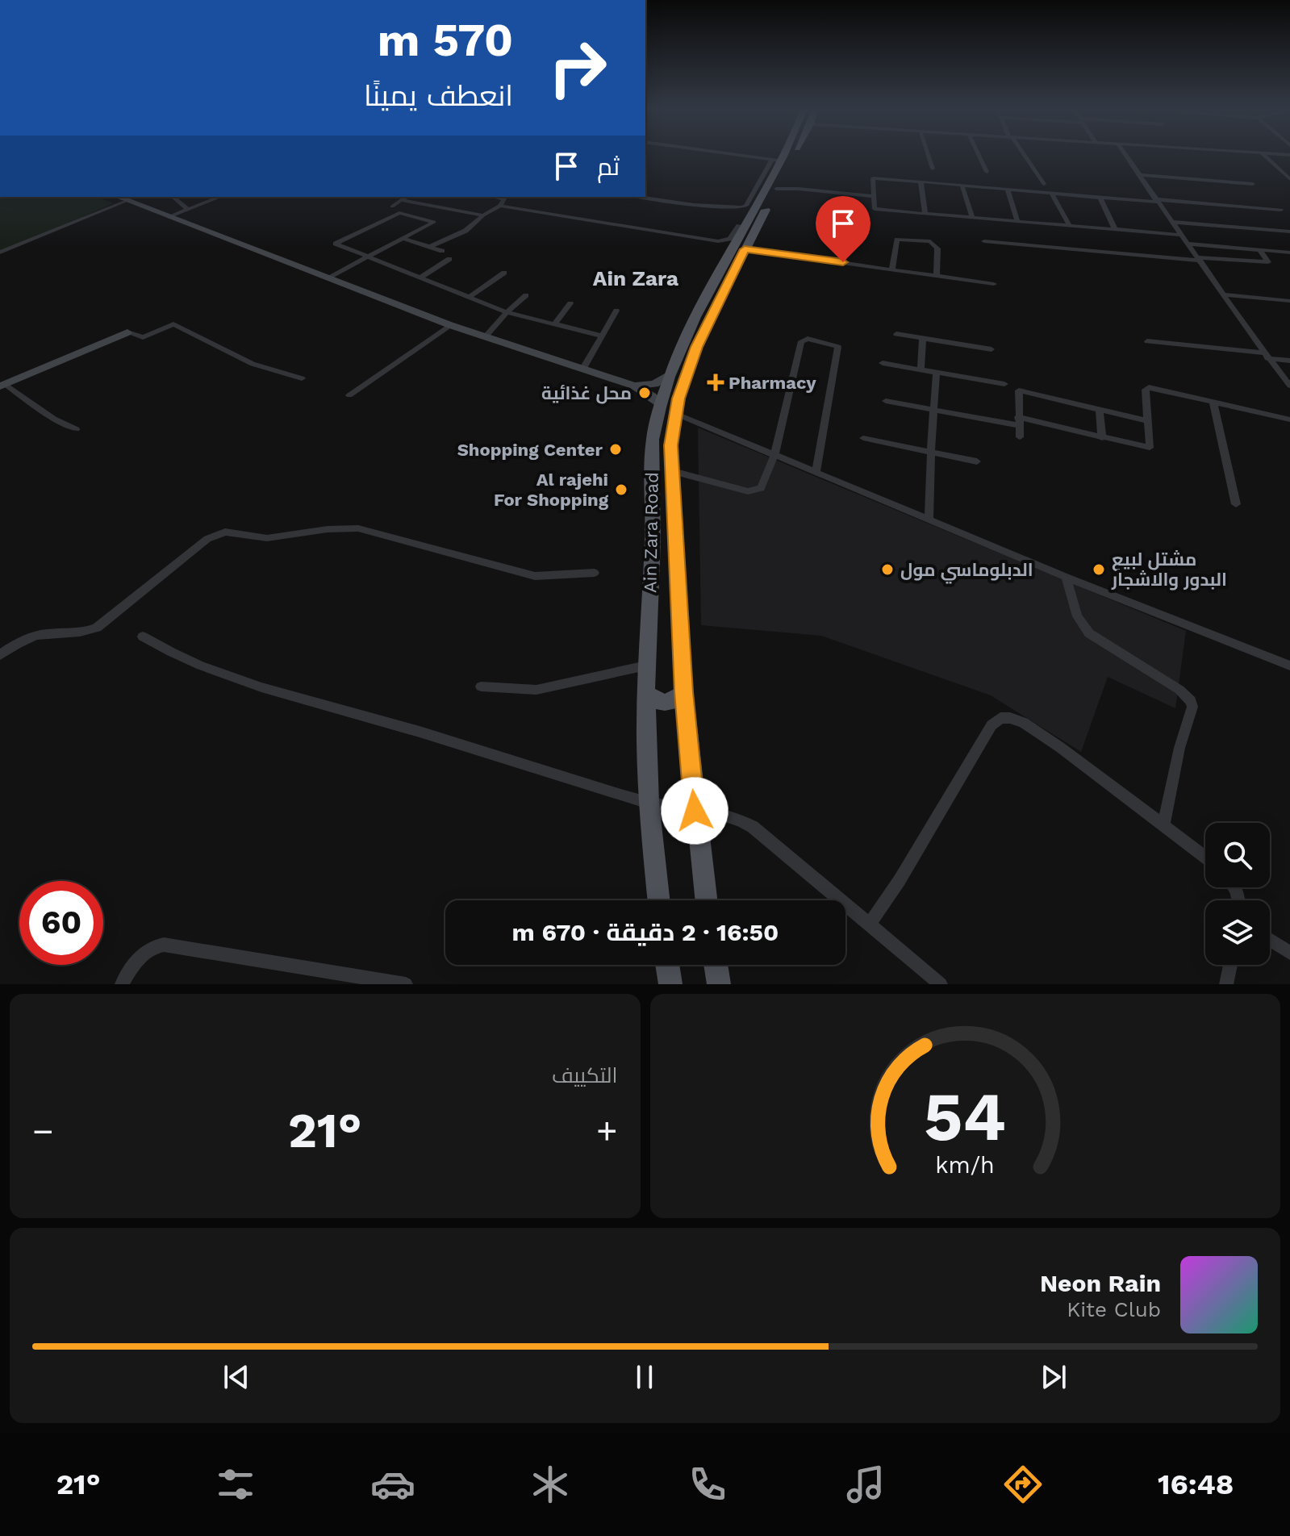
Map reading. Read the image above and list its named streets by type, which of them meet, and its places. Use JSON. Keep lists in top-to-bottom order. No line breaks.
{"streets":{"main road":["Ain Zara Road"]},"districts":["Ain Zara"],"places":{"health":["Pharmacy"],"other":["محل غذائية","Shopping Center","Al rajehi For Shopping","الدبلوماسي مول","مشتل لبيع البدور والاشجار"]},"page":{"turn":["570 m","انعطف يمينًا"],"then":"ثم","limit":"60","trip":"16:50 · 2 دقيقة · 670 m","tile":"التكييف","heat":["−","21°","+"],"song":["Neon Rain","Kite Club"],"tabs":["16:48","21°"],"gauge":["54","km/h"]}}
